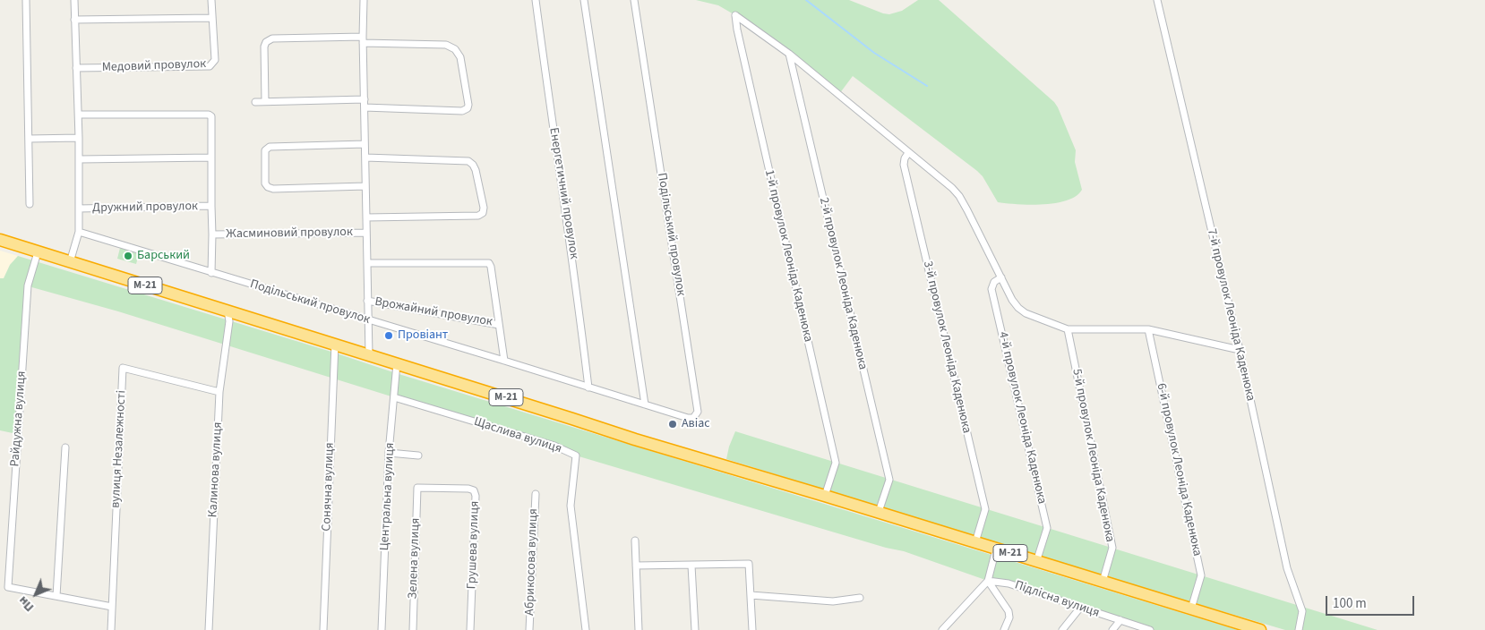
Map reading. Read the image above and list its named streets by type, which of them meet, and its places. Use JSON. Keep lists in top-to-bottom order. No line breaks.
{"streets":{"highway":["М-21"],"street":["Медовий провулок","Енергетичний провулок","Дружний провулок","Жасминовий провулок","Подільський провулок","1-й провулок Леоніда Каденюка","2-й провулок Леоніда Каденюка","Врожайний провулок","7-й провулок Леоніда Каденюка","3-й провулок Леоніда Каденюка","4-й провулок Леоніда Каденюка","Райдужна вулиця","Щаслива вулиця","вулиця Незалежності","5-й провулок Леоніда Каденюка","Калинова вулиця","6-й провулок Леоніда Каденюка","Сонячна вулиця","Центральна вулиця","Грушева вулиця","Зелена вулиця","Абрикосова вулиця","Підлісна вулиця"]},"crossings":[["Енергетичний провулок","Подільський провулок"],["Подільський провулок","Врожайний провулок"],["1-й провулок Леоніда Каденюка","2-й провулок Леоніда Каденюка"],["1-й провулок Леоніда Каденюка","М-21"],["2-й провулок Леоніда Каденюка","М-21"],["М-21","3-й провулок Леоніда Каденюка"],["М-21","4-й провулок Леоніда Каденюка"],["М-21","Райдужна вулиця"],["М-21","5-й провулок Леоніда Каденюка"],["М-21","Калинова вулиця"],["М-21","6-й провулок Леоніда Каденюка"],["М-21","Сонячна вулиця"],["М-21","Центральна вулиця"],["Щаслива вулиця","Центральна вулиця"],["вулиця Незалежності","Калинова вулиця"],["Грушева вулиця","Зелена вулиця"]],"places":["Барський","Провіант","Авіас"],"scale_bar":"100 m","north":"bottom left"}
